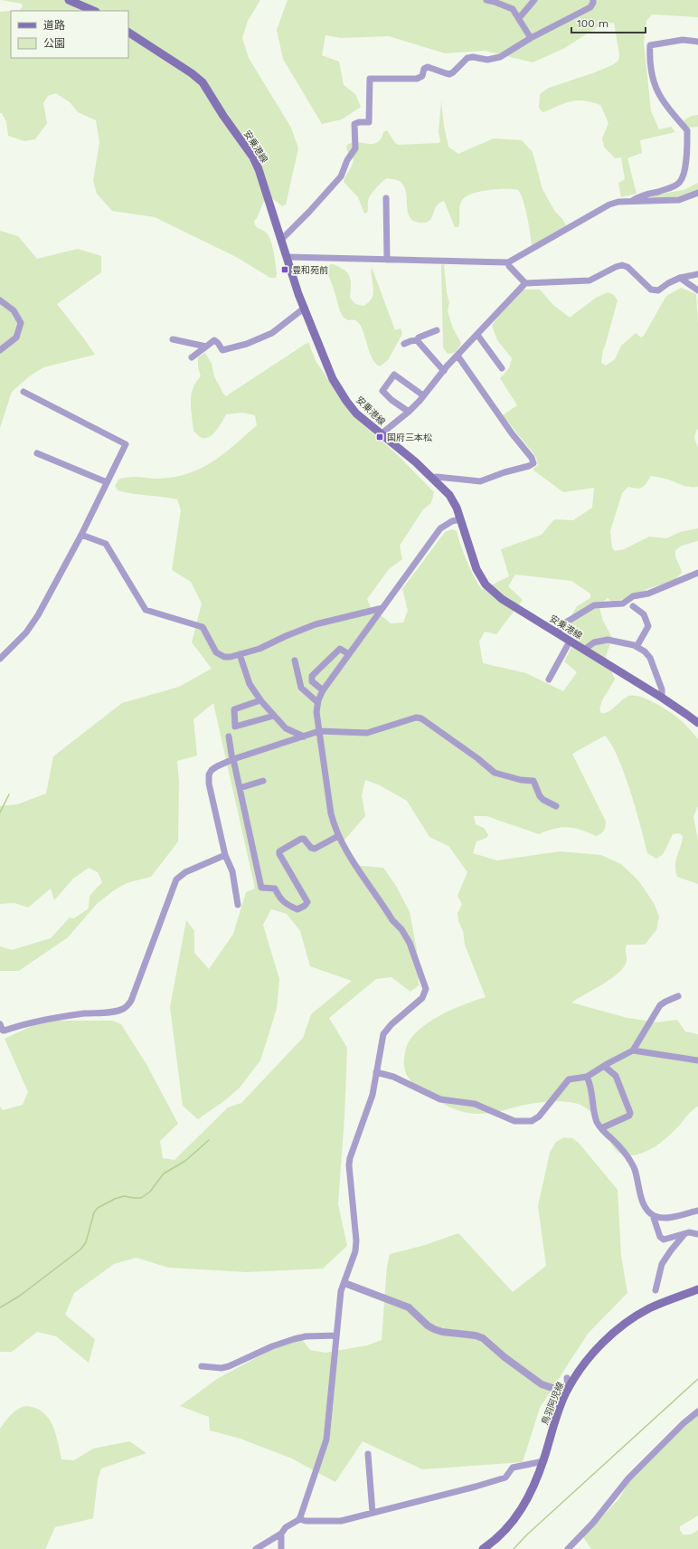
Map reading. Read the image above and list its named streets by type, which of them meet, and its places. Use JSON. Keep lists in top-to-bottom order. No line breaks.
{"streets":{"main road":["安乗港線","鳥羽阿児線"]},"places":{"transit":["豊和苑前","国府三本松"]},"legend":["道路","公園"],"scale_bar":"100 m"}
